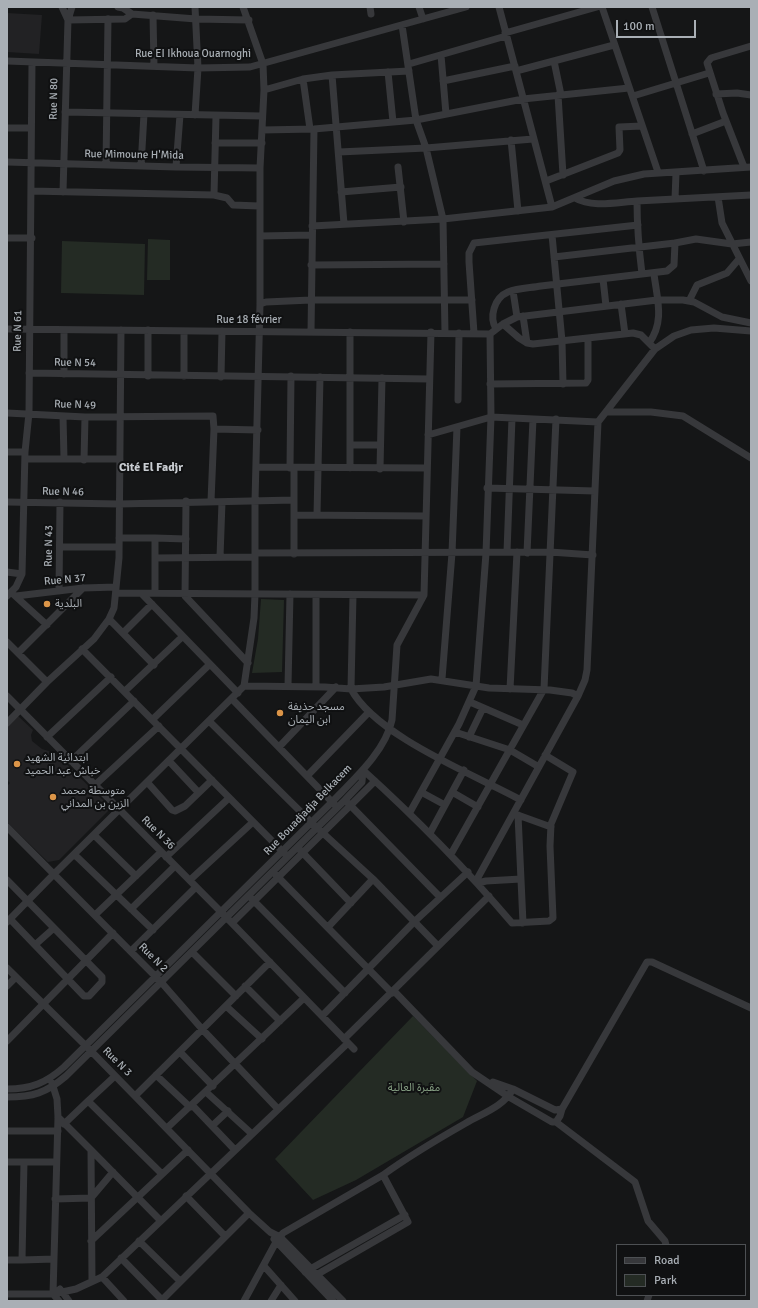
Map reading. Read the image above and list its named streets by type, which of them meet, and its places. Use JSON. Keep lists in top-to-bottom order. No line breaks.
{"streets":{"street":["Rue EI Ikhoua Ouarnoghi","Rue N 80","Rue Mimoune H'Mida","Rue 18 février","Rue N 61","Rue N 54","Rue N 49","Rue N 46","Rue N 43","Rue N 37","Rue Bouadjadja Belkacem","Rue N 36","Rue N 2","Rue N 3"]},"crossings":[["Rue EI Ikhoua Ouarnoghi","Rue N 80"],["Rue EI Ikhoua Ouarnoghi","Rue N 61"],["Rue N 80","Rue Mimoune H'Mida"],["Rue Mimoune H'Mida","Rue N 61"],["Rue 18 février","Rue N 61"],["Rue N 61","Rue N 54"],["Rue N 61","Rue N 49"],["Rue N 61","Rue N 46"],["Rue N 61","Rue N 37"],["Rue N 46","Rue N 43"],["Rue N 43","Rue N 37"],["Rue Bouadjadja Belkacem","Rue N 36"],["Rue Bouadjadja Belkacem","Rue N 2"],["Rue Bouadjadja Belkacem","Rue N 3"]],"districts":["Cité El Fadjr"],"parks":["مقبرة العالية"],"places":["البلدية","مسجد حذيفة ابن اليمان","ابتدائية الشهيد خباش عبد الحميد","متوسطة محمد الزين بن المداني"],"legend":["Road","Park"],"scale_bar":"100 m"}
